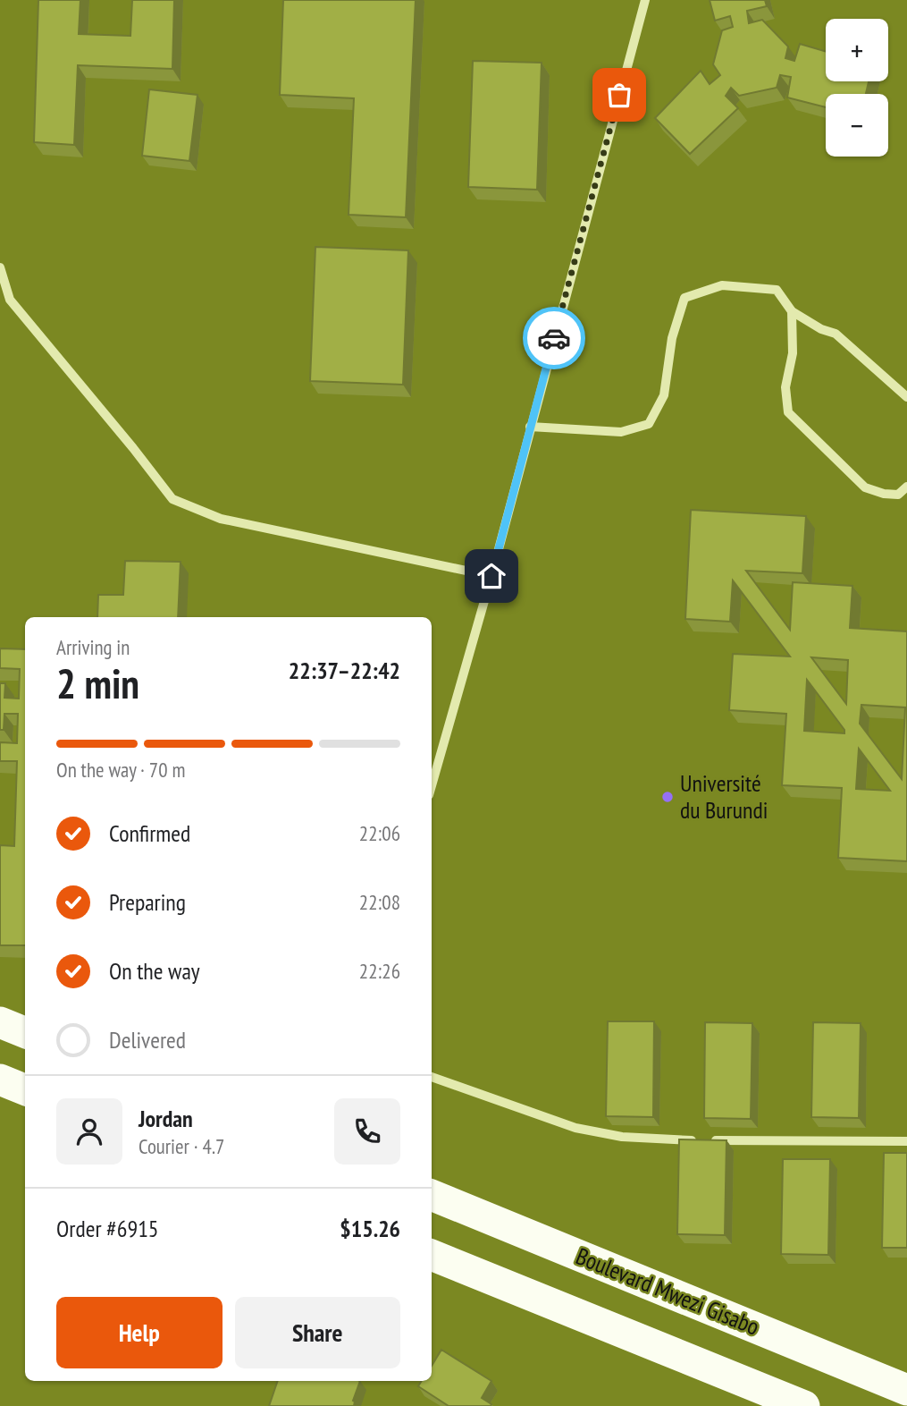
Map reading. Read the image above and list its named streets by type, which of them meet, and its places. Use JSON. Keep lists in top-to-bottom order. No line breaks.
{"streets":{"main road":["Boulevard Mwezi Gisabo"]},"places":["Université du Burundi"],"page":{"map_buttons":["+","−"],"heading":["2 min","Arriving in","22:37–22:42"],"panel":["Jordan","Courier · 4.7","Order #6915","$15.26"],"bar":"On the way · 70 m","list":[["Confirmed","22:06"],["Preparing","22:08"],["On the way","22:26"],"Delivered"],"buttons":["Help","Share"]}}
